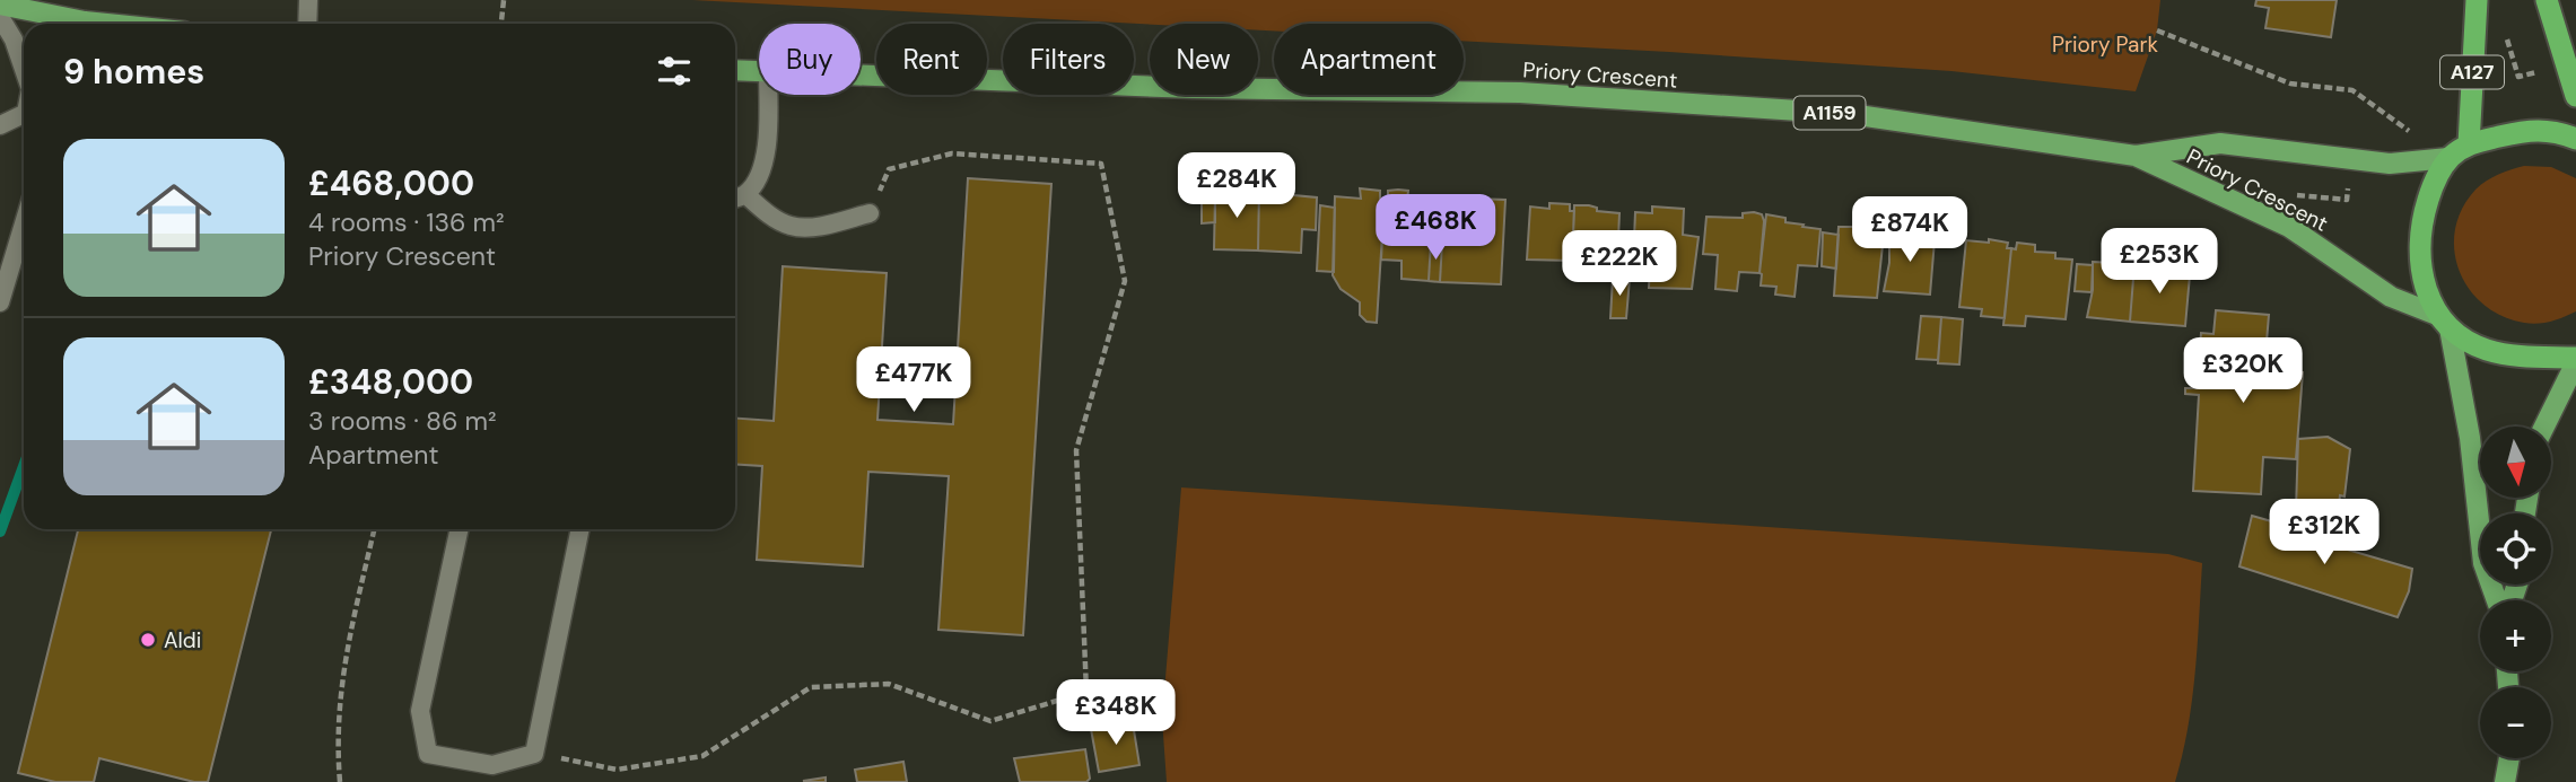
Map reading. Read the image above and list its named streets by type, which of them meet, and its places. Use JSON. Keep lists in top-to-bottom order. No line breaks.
{"streets":{"highway":["A127"],"main road":["Priory Crescent","A1159"]},"parks":["Priory Park"],"places":["Aldi"],"north":"bottom","page":{"chip":["Buy","Rent","Filters","New","Apartment"],"heading":"9 homes","list":[{"name":"£468,000","note":"4 rooms · 136 m² · Priory Crescent"},{"name":"£348,000","note":"3 rooms · 86 m² · Apartment"}],"price":["£284K","£468K","£874K","£253K","£222K","£320K","£477K","£312K","£348K"],"map_buttons":["+","−"]}}
